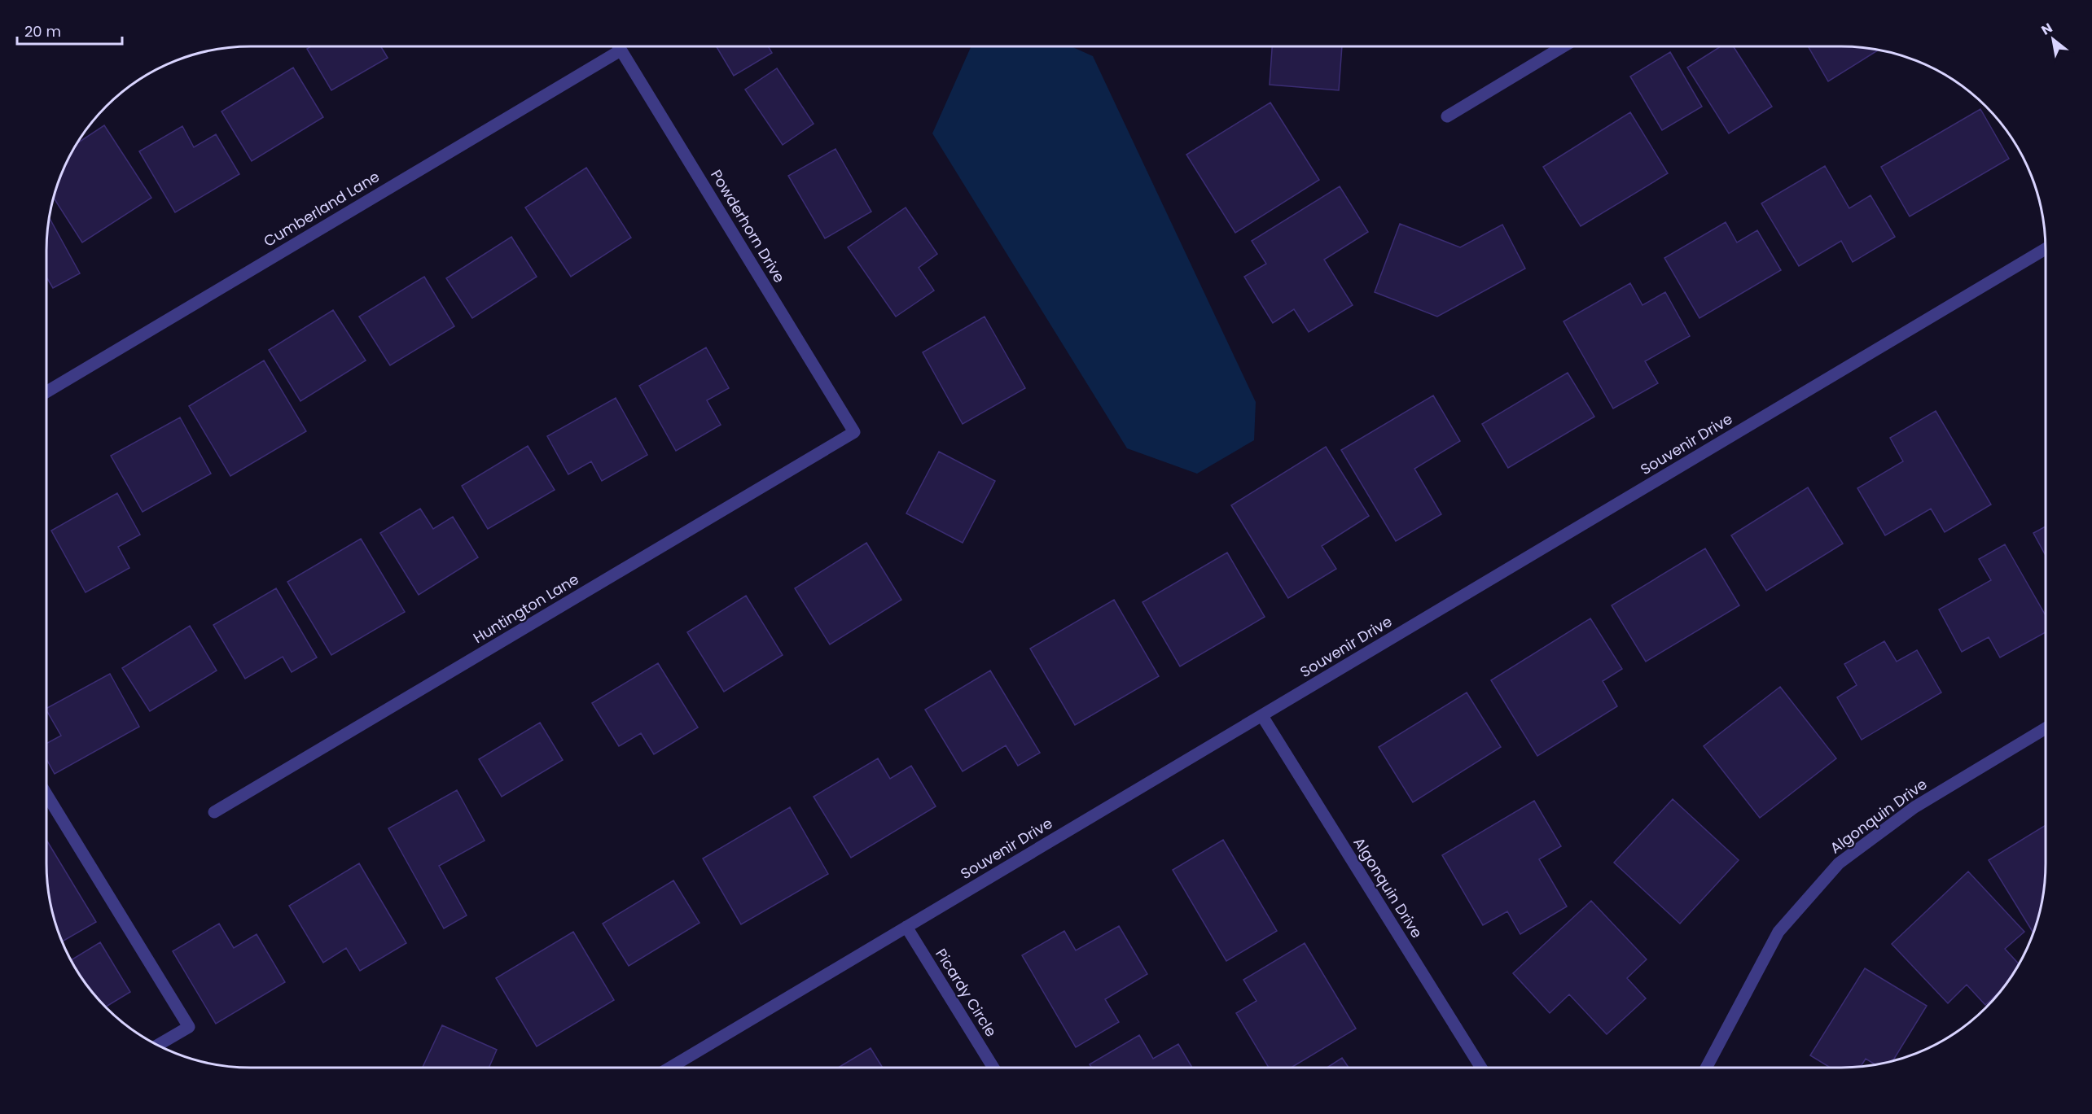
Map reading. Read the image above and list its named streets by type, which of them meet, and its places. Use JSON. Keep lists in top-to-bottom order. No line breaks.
{"streets":{"street":["Cumberland Lane","Powderhorn Drive","Souvenir Drive","Huntington Lane","Algonquin Drive","Picardy Circle"]},"crossings":[["Cumberland Lane","Powderhorn Drive"],["Powderhorn Drive","Huntington Lane"],["Souvenir Drive","Algonquin Drive"],["Souvenir Drive","Picardy Circle"]],"scale_bar":"20 m","north":"top left"}
